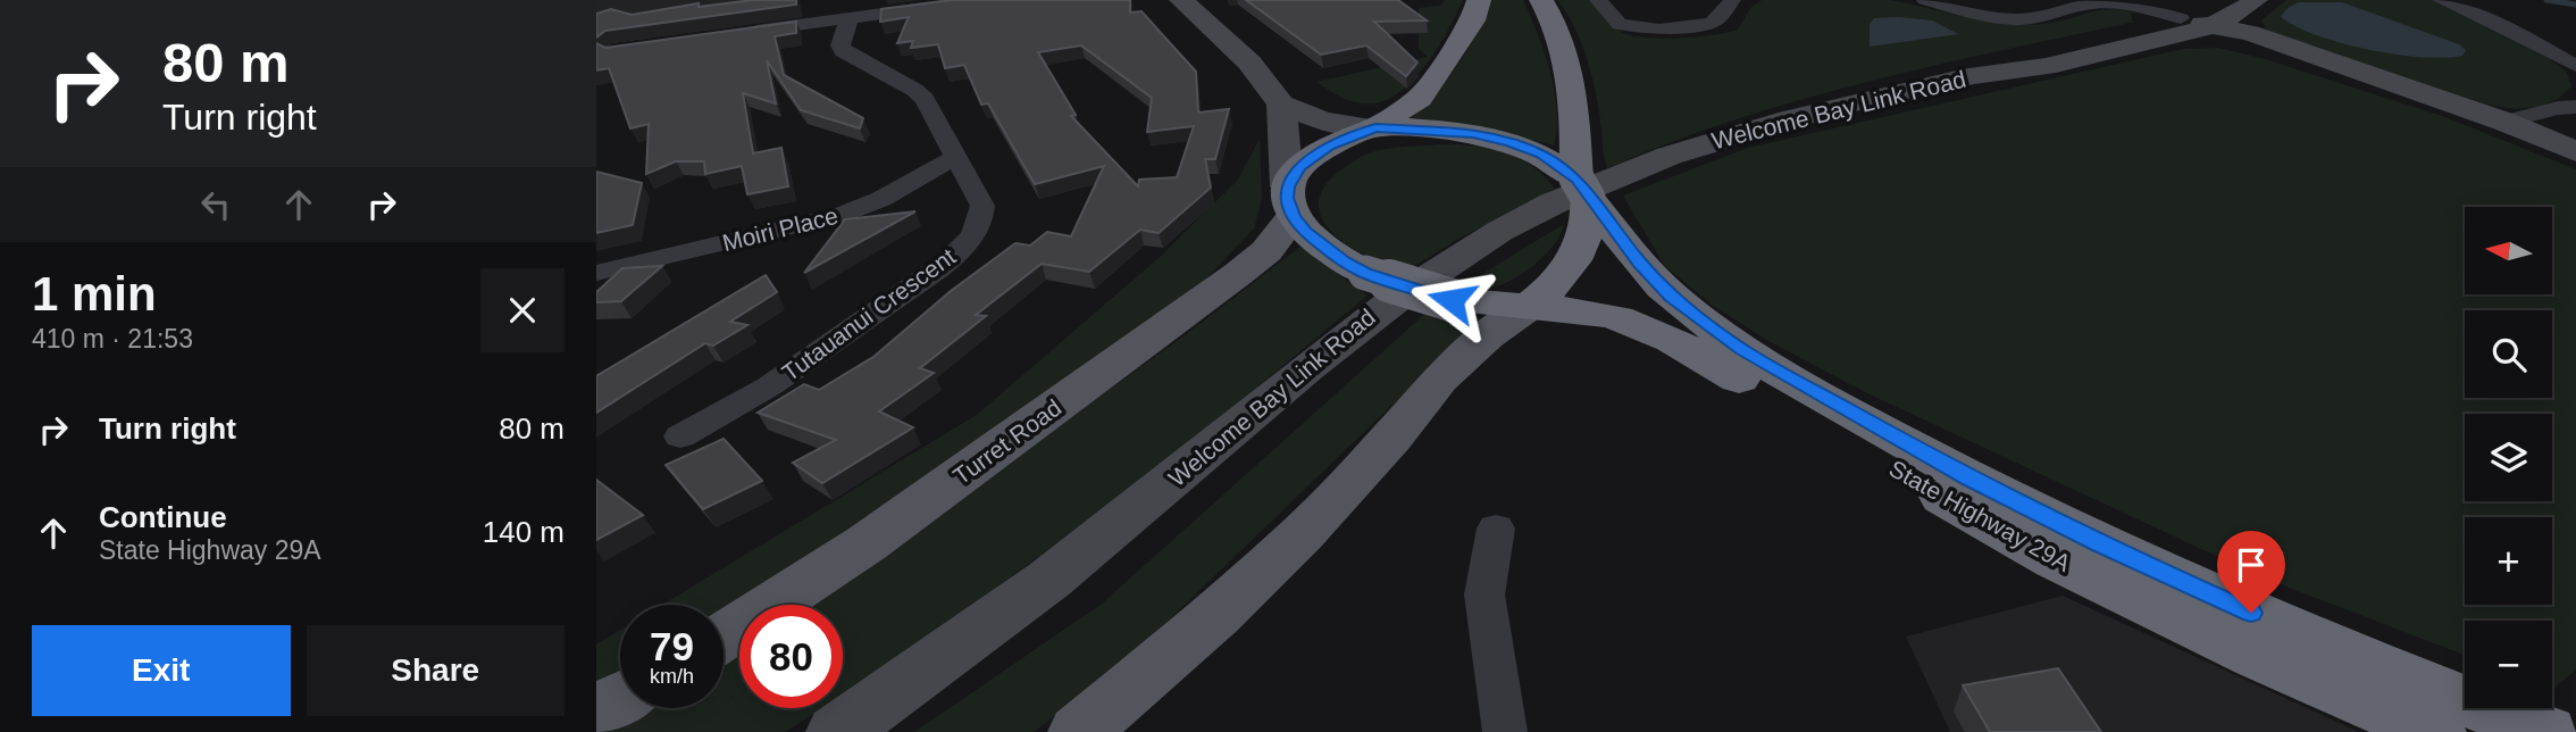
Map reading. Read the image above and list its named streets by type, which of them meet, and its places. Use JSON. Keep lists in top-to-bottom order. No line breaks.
{"streets":{"highway":["State Highway 29A"],"main road":["Welcome Bay Link Road","Turret Road"],"street":["Moiri Place","Tutauanui Crescent"]},"crossings":[["Moiri Place","Tutauanui Crescent"],["Turret Road","State Highway 29A"]],"north":"left","page":{"turn":["80 m","Turn right"],"map_buttons":["+","−"],"heading":["1 min","410 m · 21:53"],"list":[{"name":"Turn right","value":"80 m"},{"name":"Continue","note":"State Highway 29A","value":"140 m"}],"speed":"79 km/h","limit":"80","buttons":["Exit","Share"]}}
